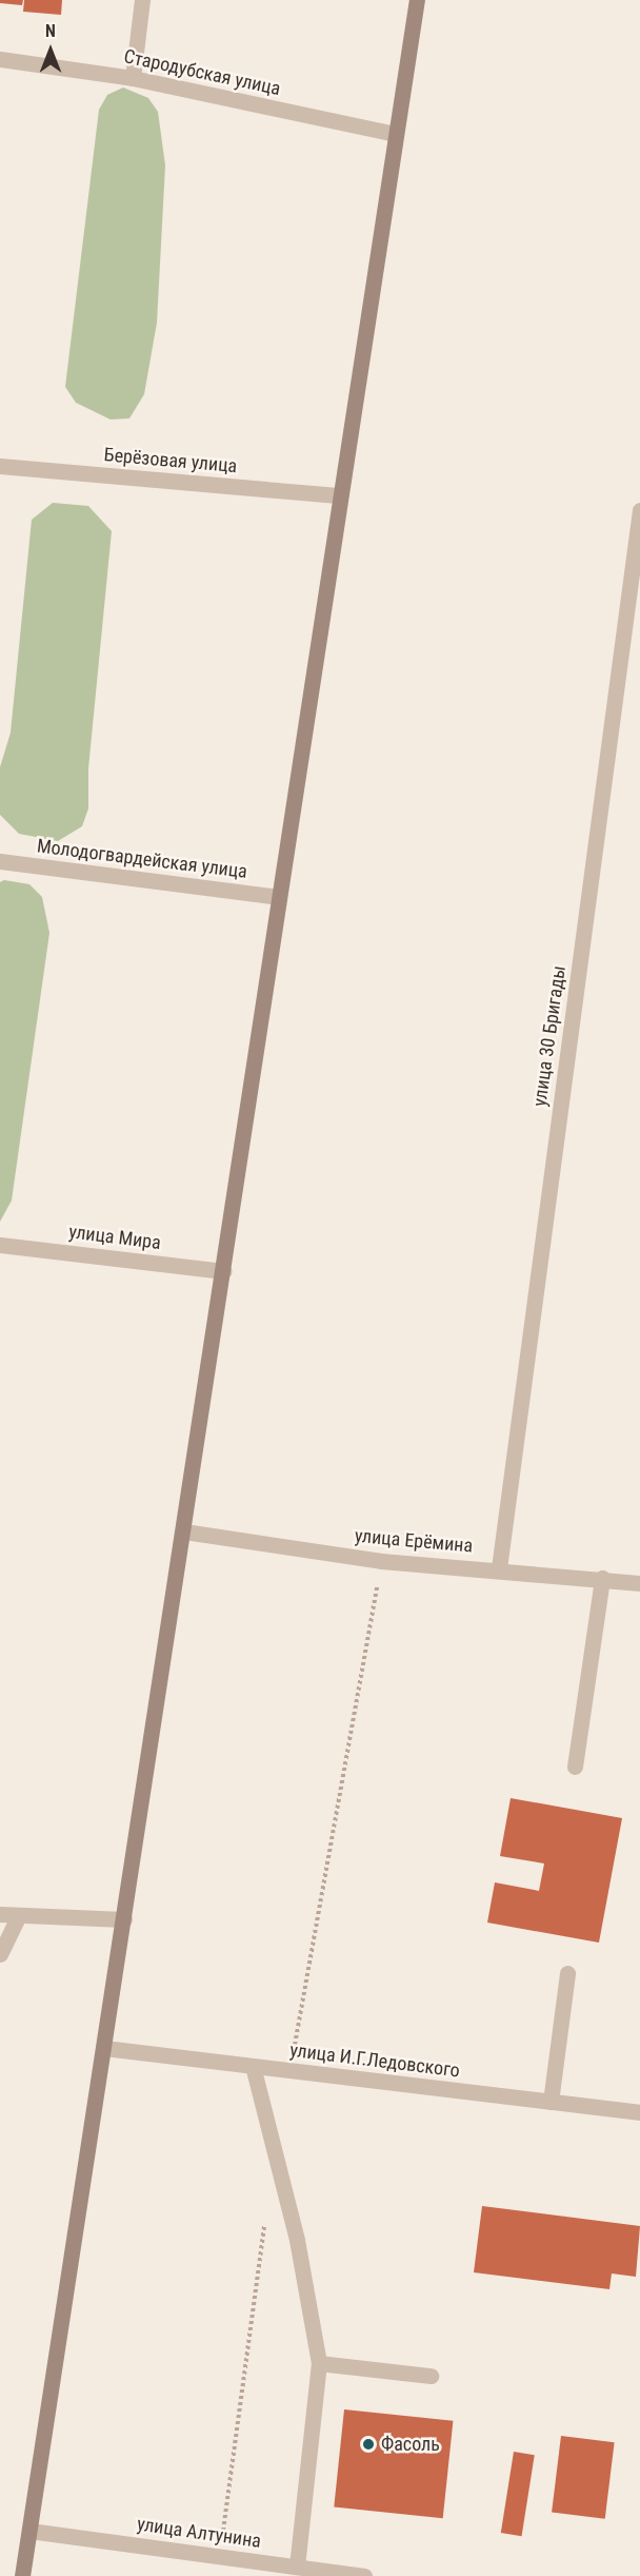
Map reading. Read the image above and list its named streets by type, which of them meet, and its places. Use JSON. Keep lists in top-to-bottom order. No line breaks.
{"streets":{"street":["Стародубская улица","Берёзовая улица","Молодогвардейская улица","улица 30 Бригады","улица Мира","улица Ерёмина","улица И.Г.Ледовского","улица Алтунина"]},"crossings":[["улица 30 Бригады","улица Ерёмина"]],"places":["Фасоль"],"north":"top"}
